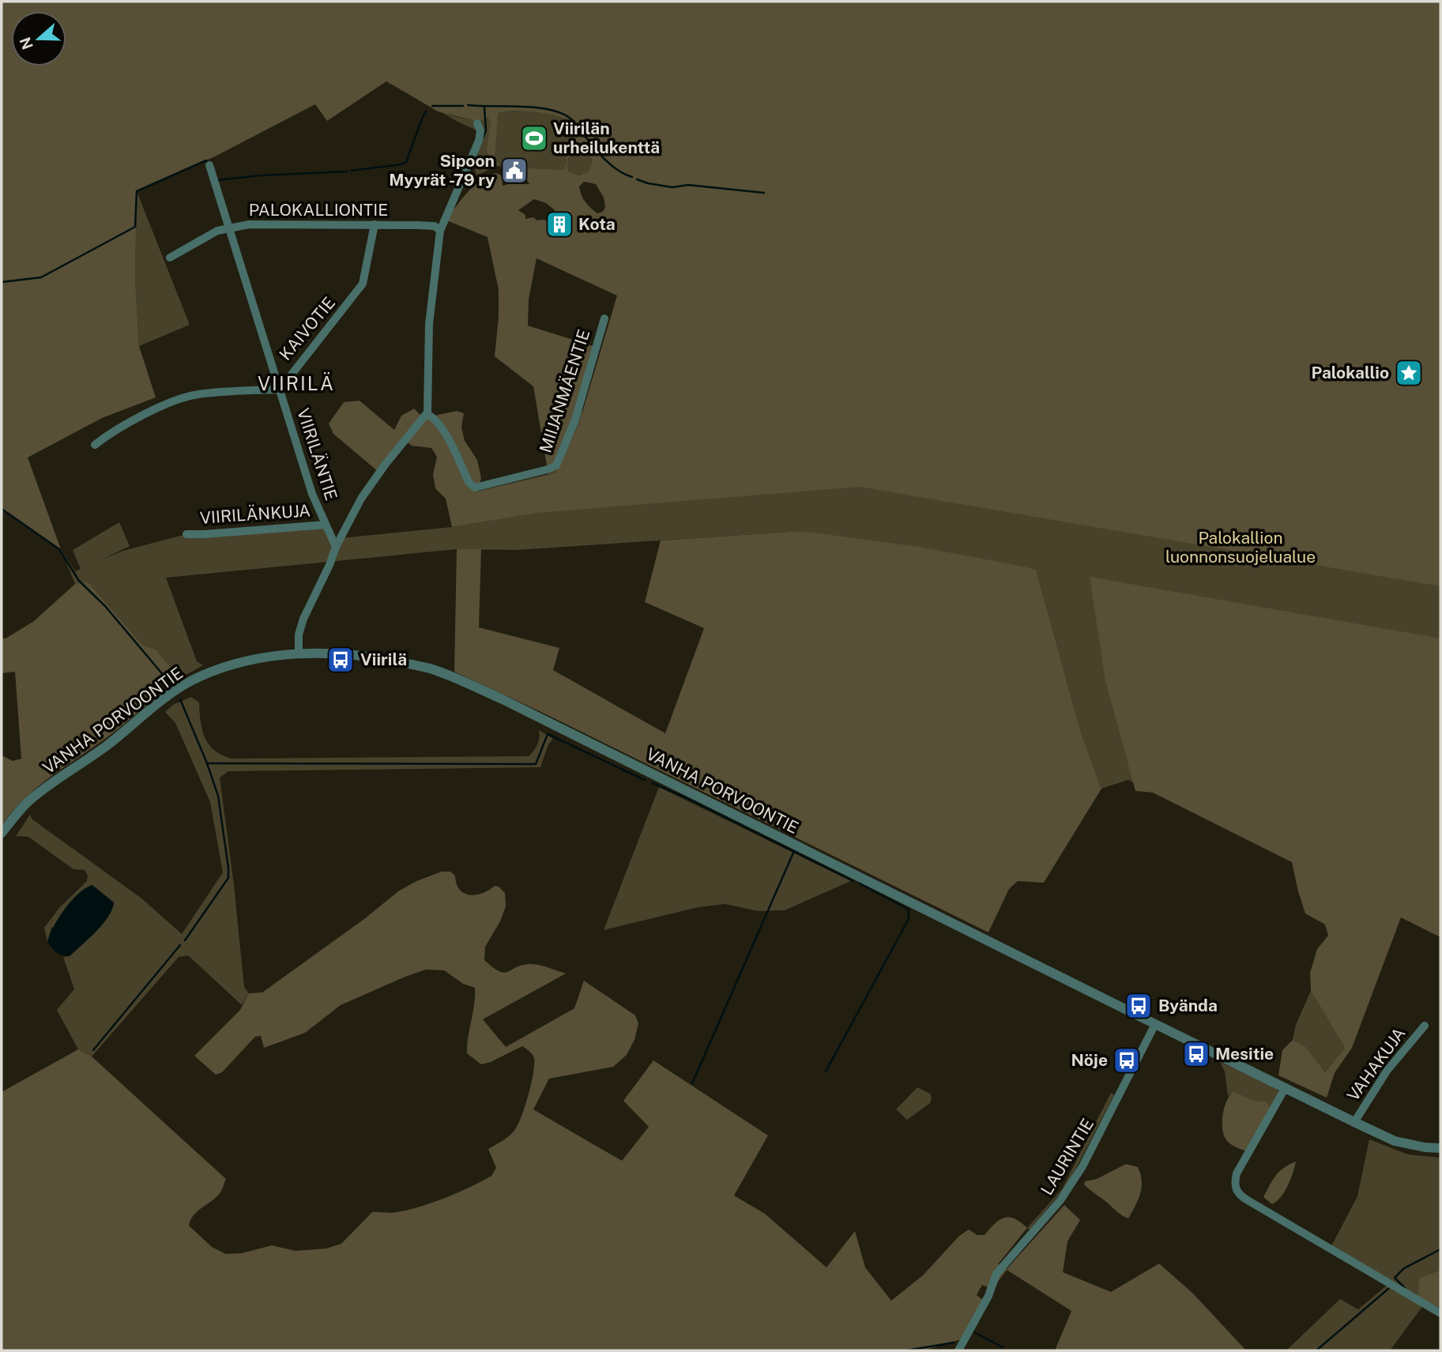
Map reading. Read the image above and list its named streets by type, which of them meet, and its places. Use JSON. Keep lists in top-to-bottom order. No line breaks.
{"streets":{"street":["PALOKALLIONTIE","KAIVOTIE","MIIJANMÄENTIE","VIIRILÄNTIE","VIIRILÄNKUJA","VANHA PORVOONTIE","VAHAKUJA","LAURINTIE"]},"crossings":[["PALOKALLIONTIE","KAIVOTIE"],["PALOKALLIONTIE","VIIRILÄNTIE"],["KAIVOTIE","VIIRILÄNTIE"],["VIIRILÄNTIE","VIIRILÄNKUJA"],["VANHA PORVOONTIE","VAHAKUJA"],["VANHA PORVOONTIE","LAURINTIE"]],"districts":["VIIRILÄ"],"parks":["Palokallion luonnonsuojelualue"],"places":{"sports":["Viirilän urheilukenttä"],"public building":["Sipoon Myyrät -79 ry"],"building":["Kota"],"place":["Palokallio"],"bus stop":["Viirilä","Byända","Mesitie","Nöje"]},"north":"left"}
